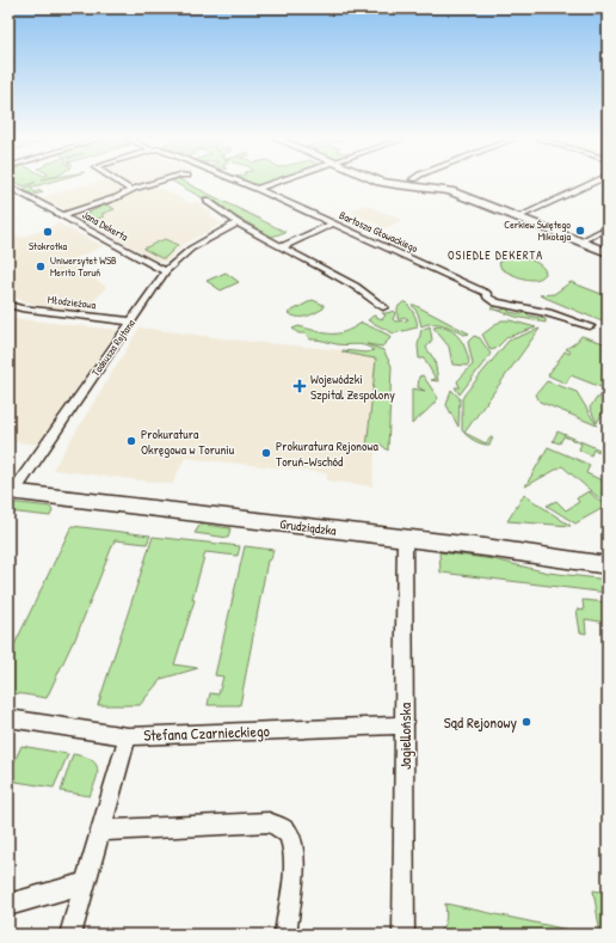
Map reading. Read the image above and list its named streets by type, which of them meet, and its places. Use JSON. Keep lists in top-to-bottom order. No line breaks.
{"streets":{"street":["Jana Dekerta","Bartosza Głowackiego","Młodzieżowa","Tadeusza Rejtana","Grudziądzka","Stefana Czarnieckiego","Jagiellońska"]},"crossings":[["Jana Dekerta","Tadeusza Rejtana"],["Młodzieżowa","Tadeusza Rejtana"],["Tadeusza Rejtana","Grudziądzka"],["Grudziądzka","Jagiellońska"],["Stefana Czarnieckiego","Jagiellońska"]],"districts":["OSIEDLE DEKERTA"],"places":{"other":["Cerkiew Świętego Mikołaja","Stokrotka","Uniwersytet WSB Merito Toruń","Prokuratura Okręgowa w Toruniu","Prokuratura Rejonowa Toruń-Wschód","Sąd Rejonowy"],"health":["Wojewódzki Szpital Zespolony"]}}
